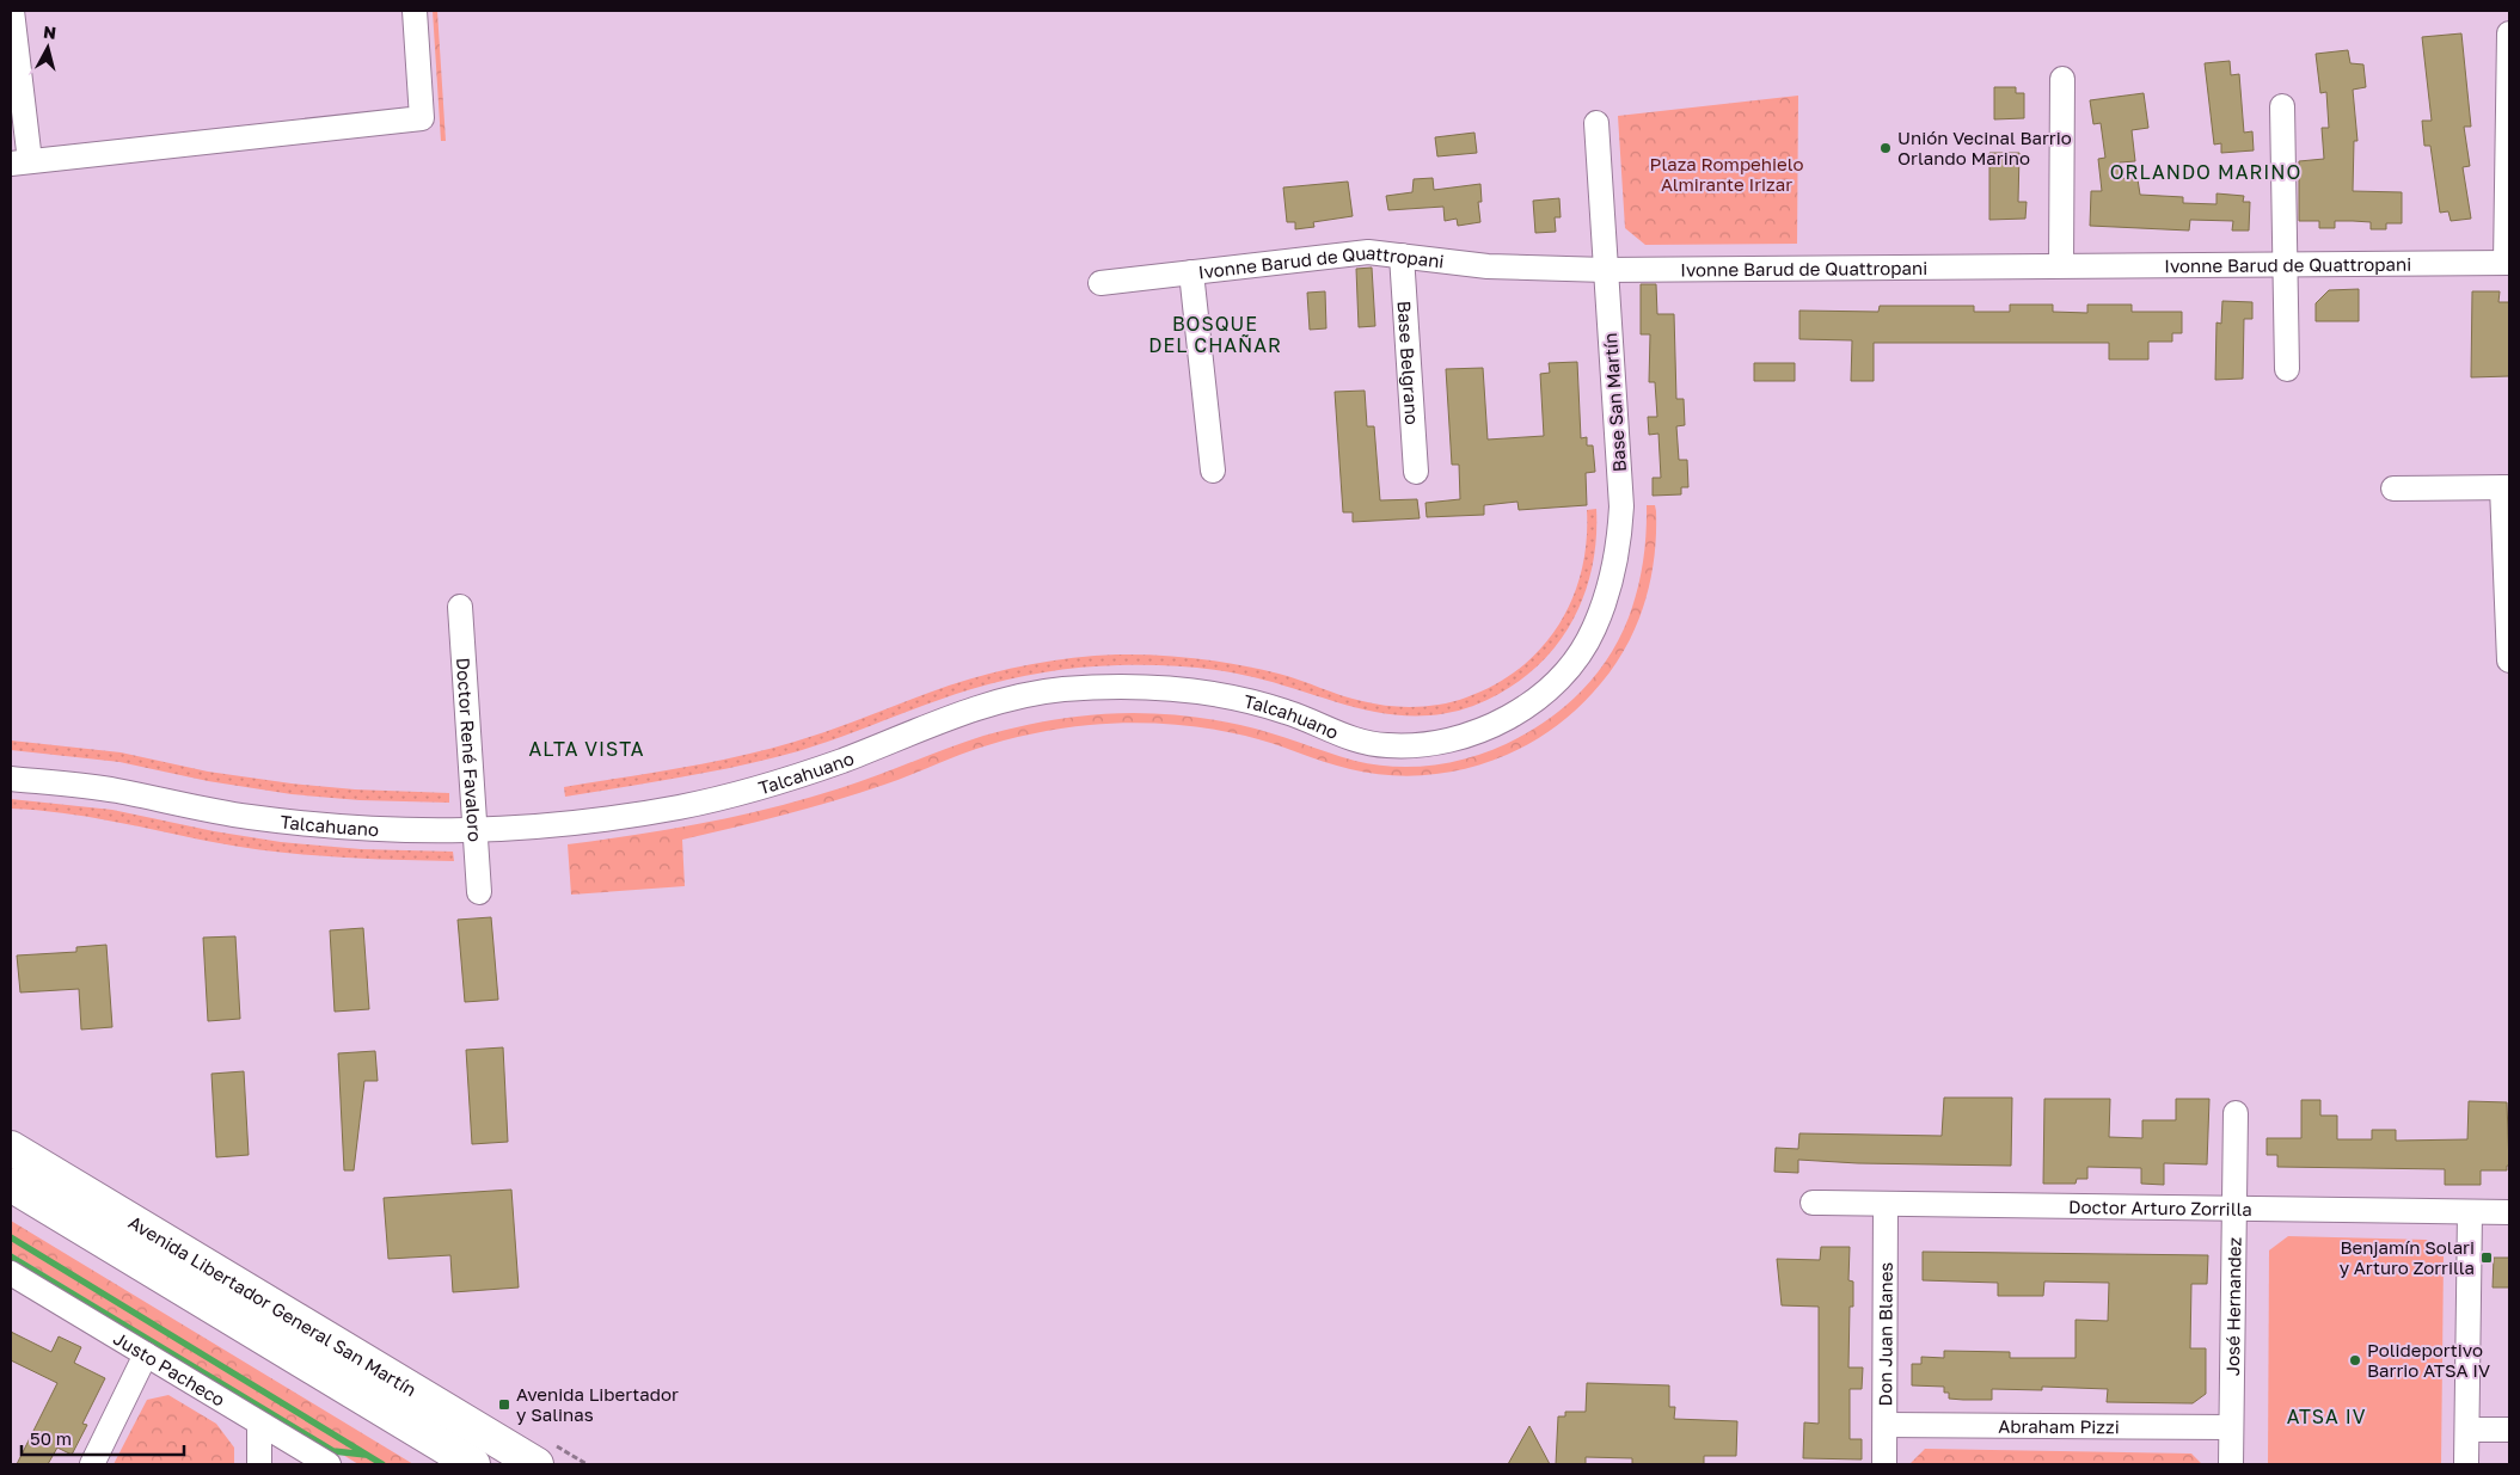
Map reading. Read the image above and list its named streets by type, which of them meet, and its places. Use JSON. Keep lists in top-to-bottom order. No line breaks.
{"streets":{"main road":["Avenida Libertador General San Martín"],"street":["Ivonne Barud de Quattropani","Base Belgrano","Base San Martín","Talcahuano","Doctor René Favaloro","Doctor Arturo Zorrilla","José Hernandez","Don Juan Blanes","Justo Pacheco","Abraham Pizzi"]},"crossings":[["Ivonne Barud de Quattropani","Base Belgrano"],["Ivonne Barud de Quattropani","Base San Martín"],["Base San Martín","Talcahuano"],["Talcahuano","Doctor René Favaloro"],["Doctor Arturo Zorrilla","José Hernandez"],["Doctor Arturo Zorrilla","Don Juan Blanes"],["José Hernandez","Abraham Pizzi"],["Don Juan Blanes","Abraham Pizzi"]],"districts":["ORLANDO MARINO","BOSQUE DEL CHAÑAR","ALTA VISTA","ATSA IV"],"parks":["Plaza Rompehielo Almirante Irizar"],"places":{"other":["Unión Vecinal Barrio Orlando Marino","Polideportivo Barrio ATSA IV"],"transit":["Benjamín Solari y Arturo Zorrilla","Avenida Libertador y Salinas"]},"scale_bar":"50 m","north":"top"}
